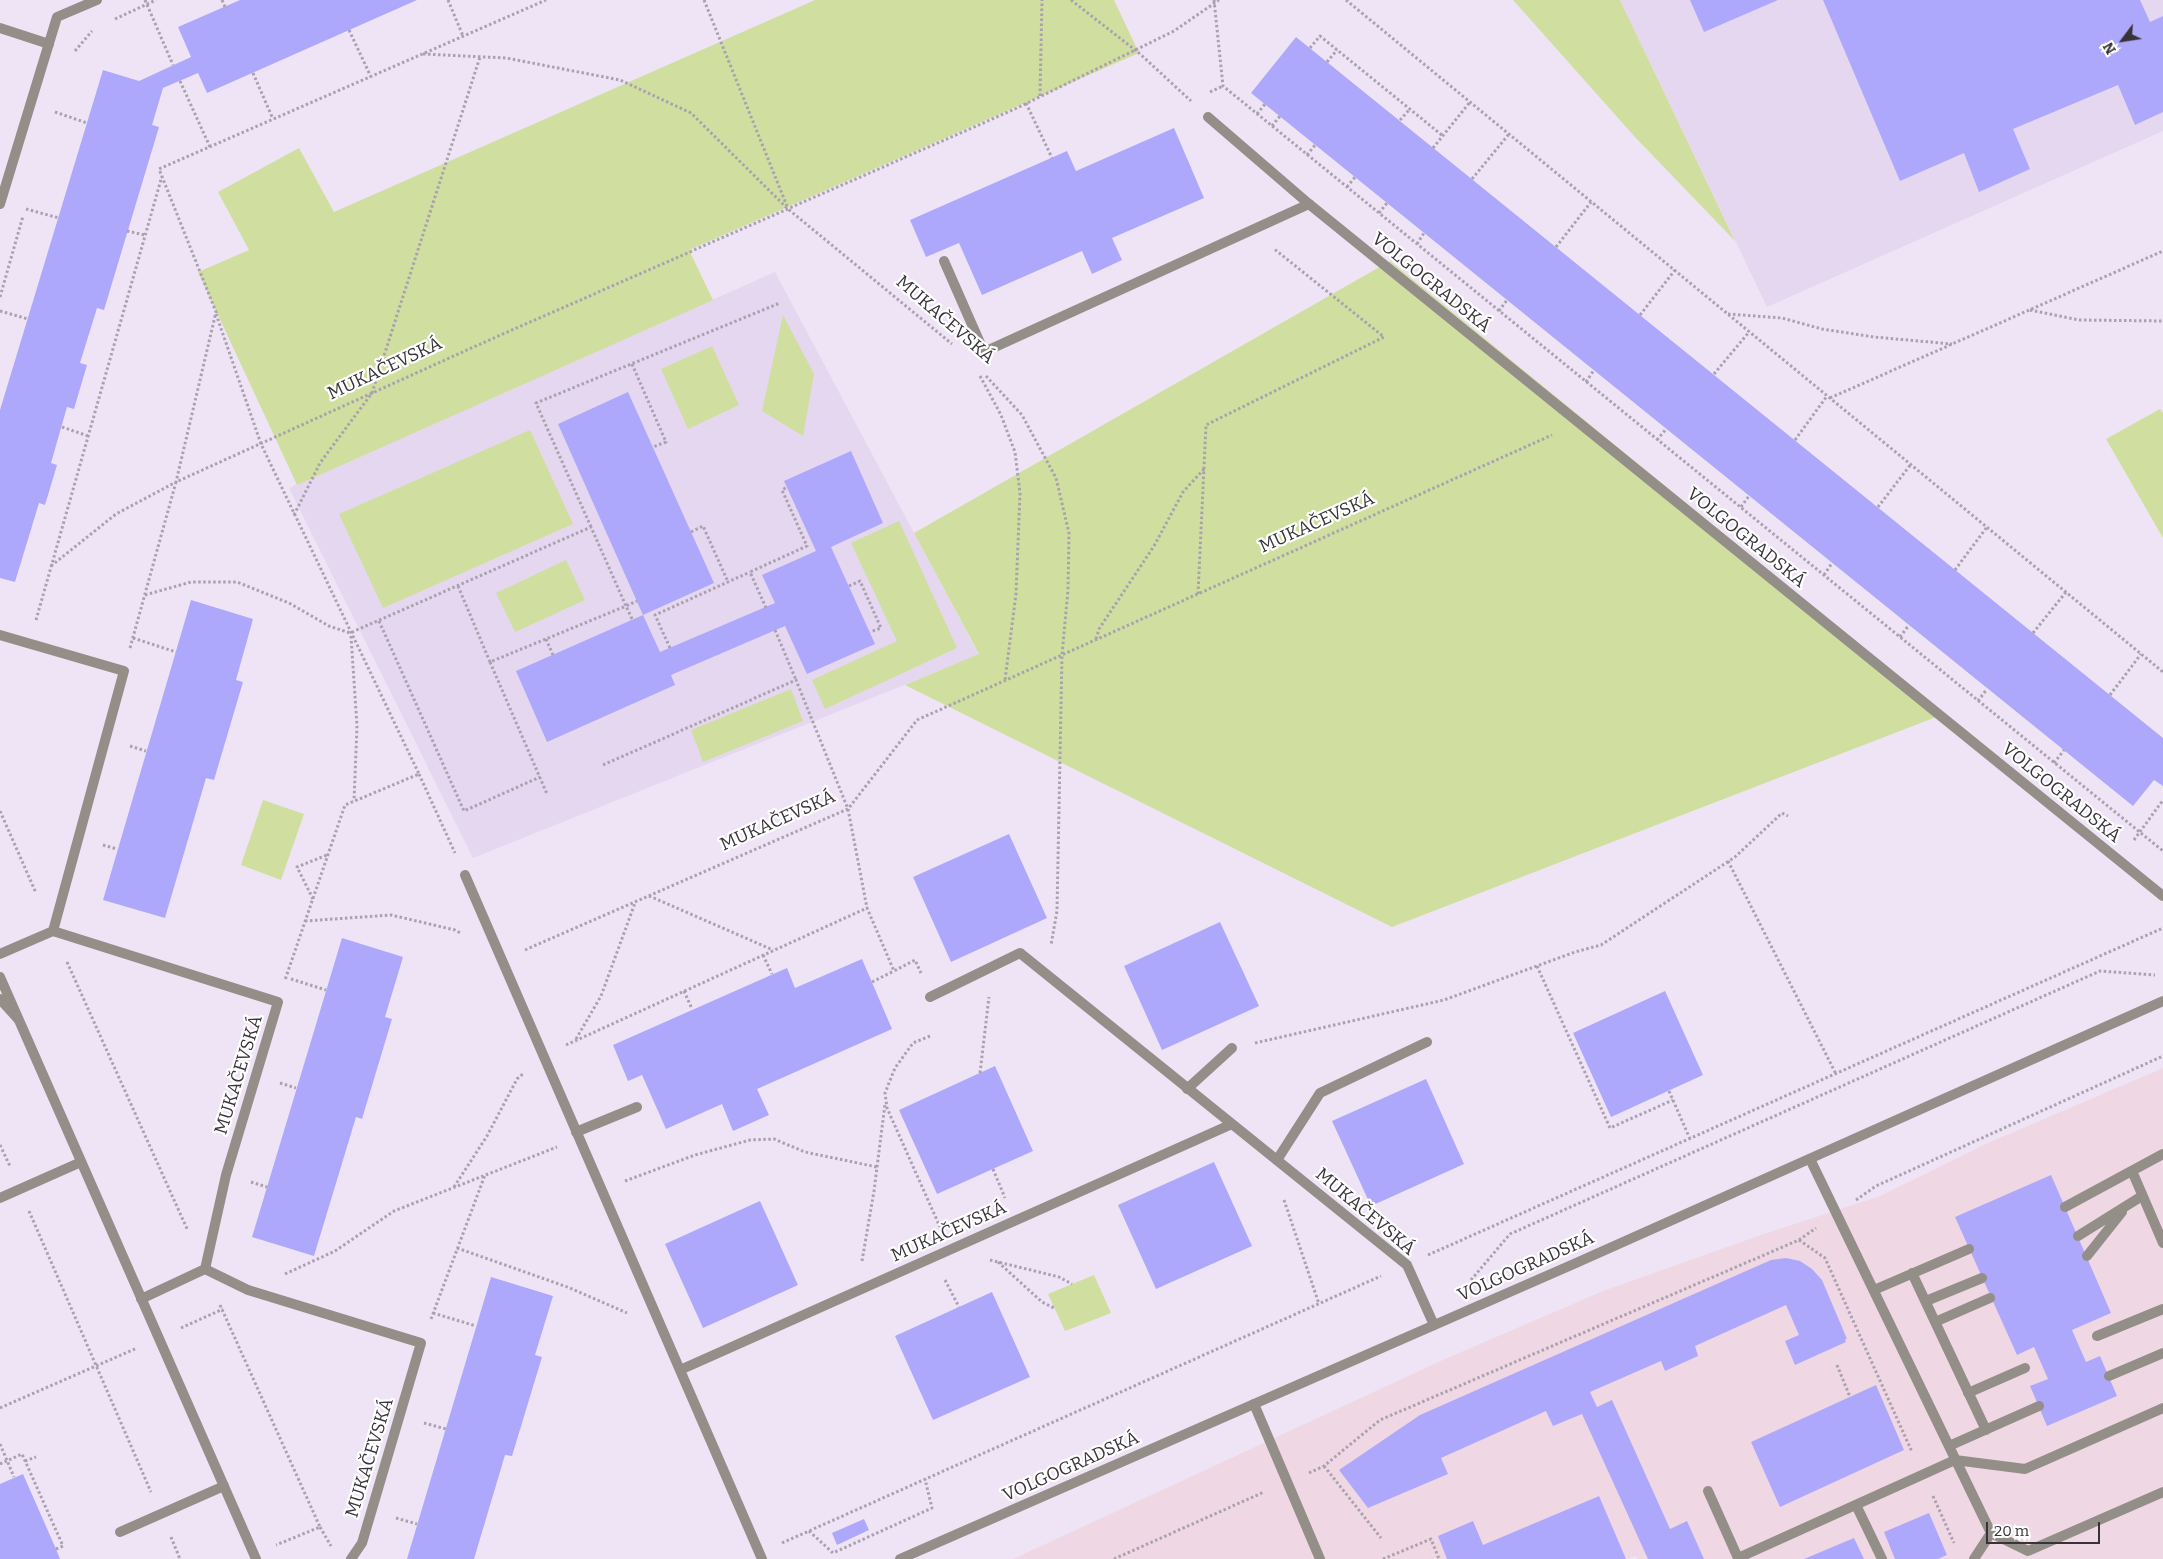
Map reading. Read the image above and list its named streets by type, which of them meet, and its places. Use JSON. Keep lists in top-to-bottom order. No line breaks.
{"streets":{"street":["VOLGOGRADSKÁ","MUKAČEVSKÁ"]},"crossings":[["VOLGOGRADSKÁ","MUKAČEVSKÁ"]],"scale_bar":"20 m","north":"bottom left"}
